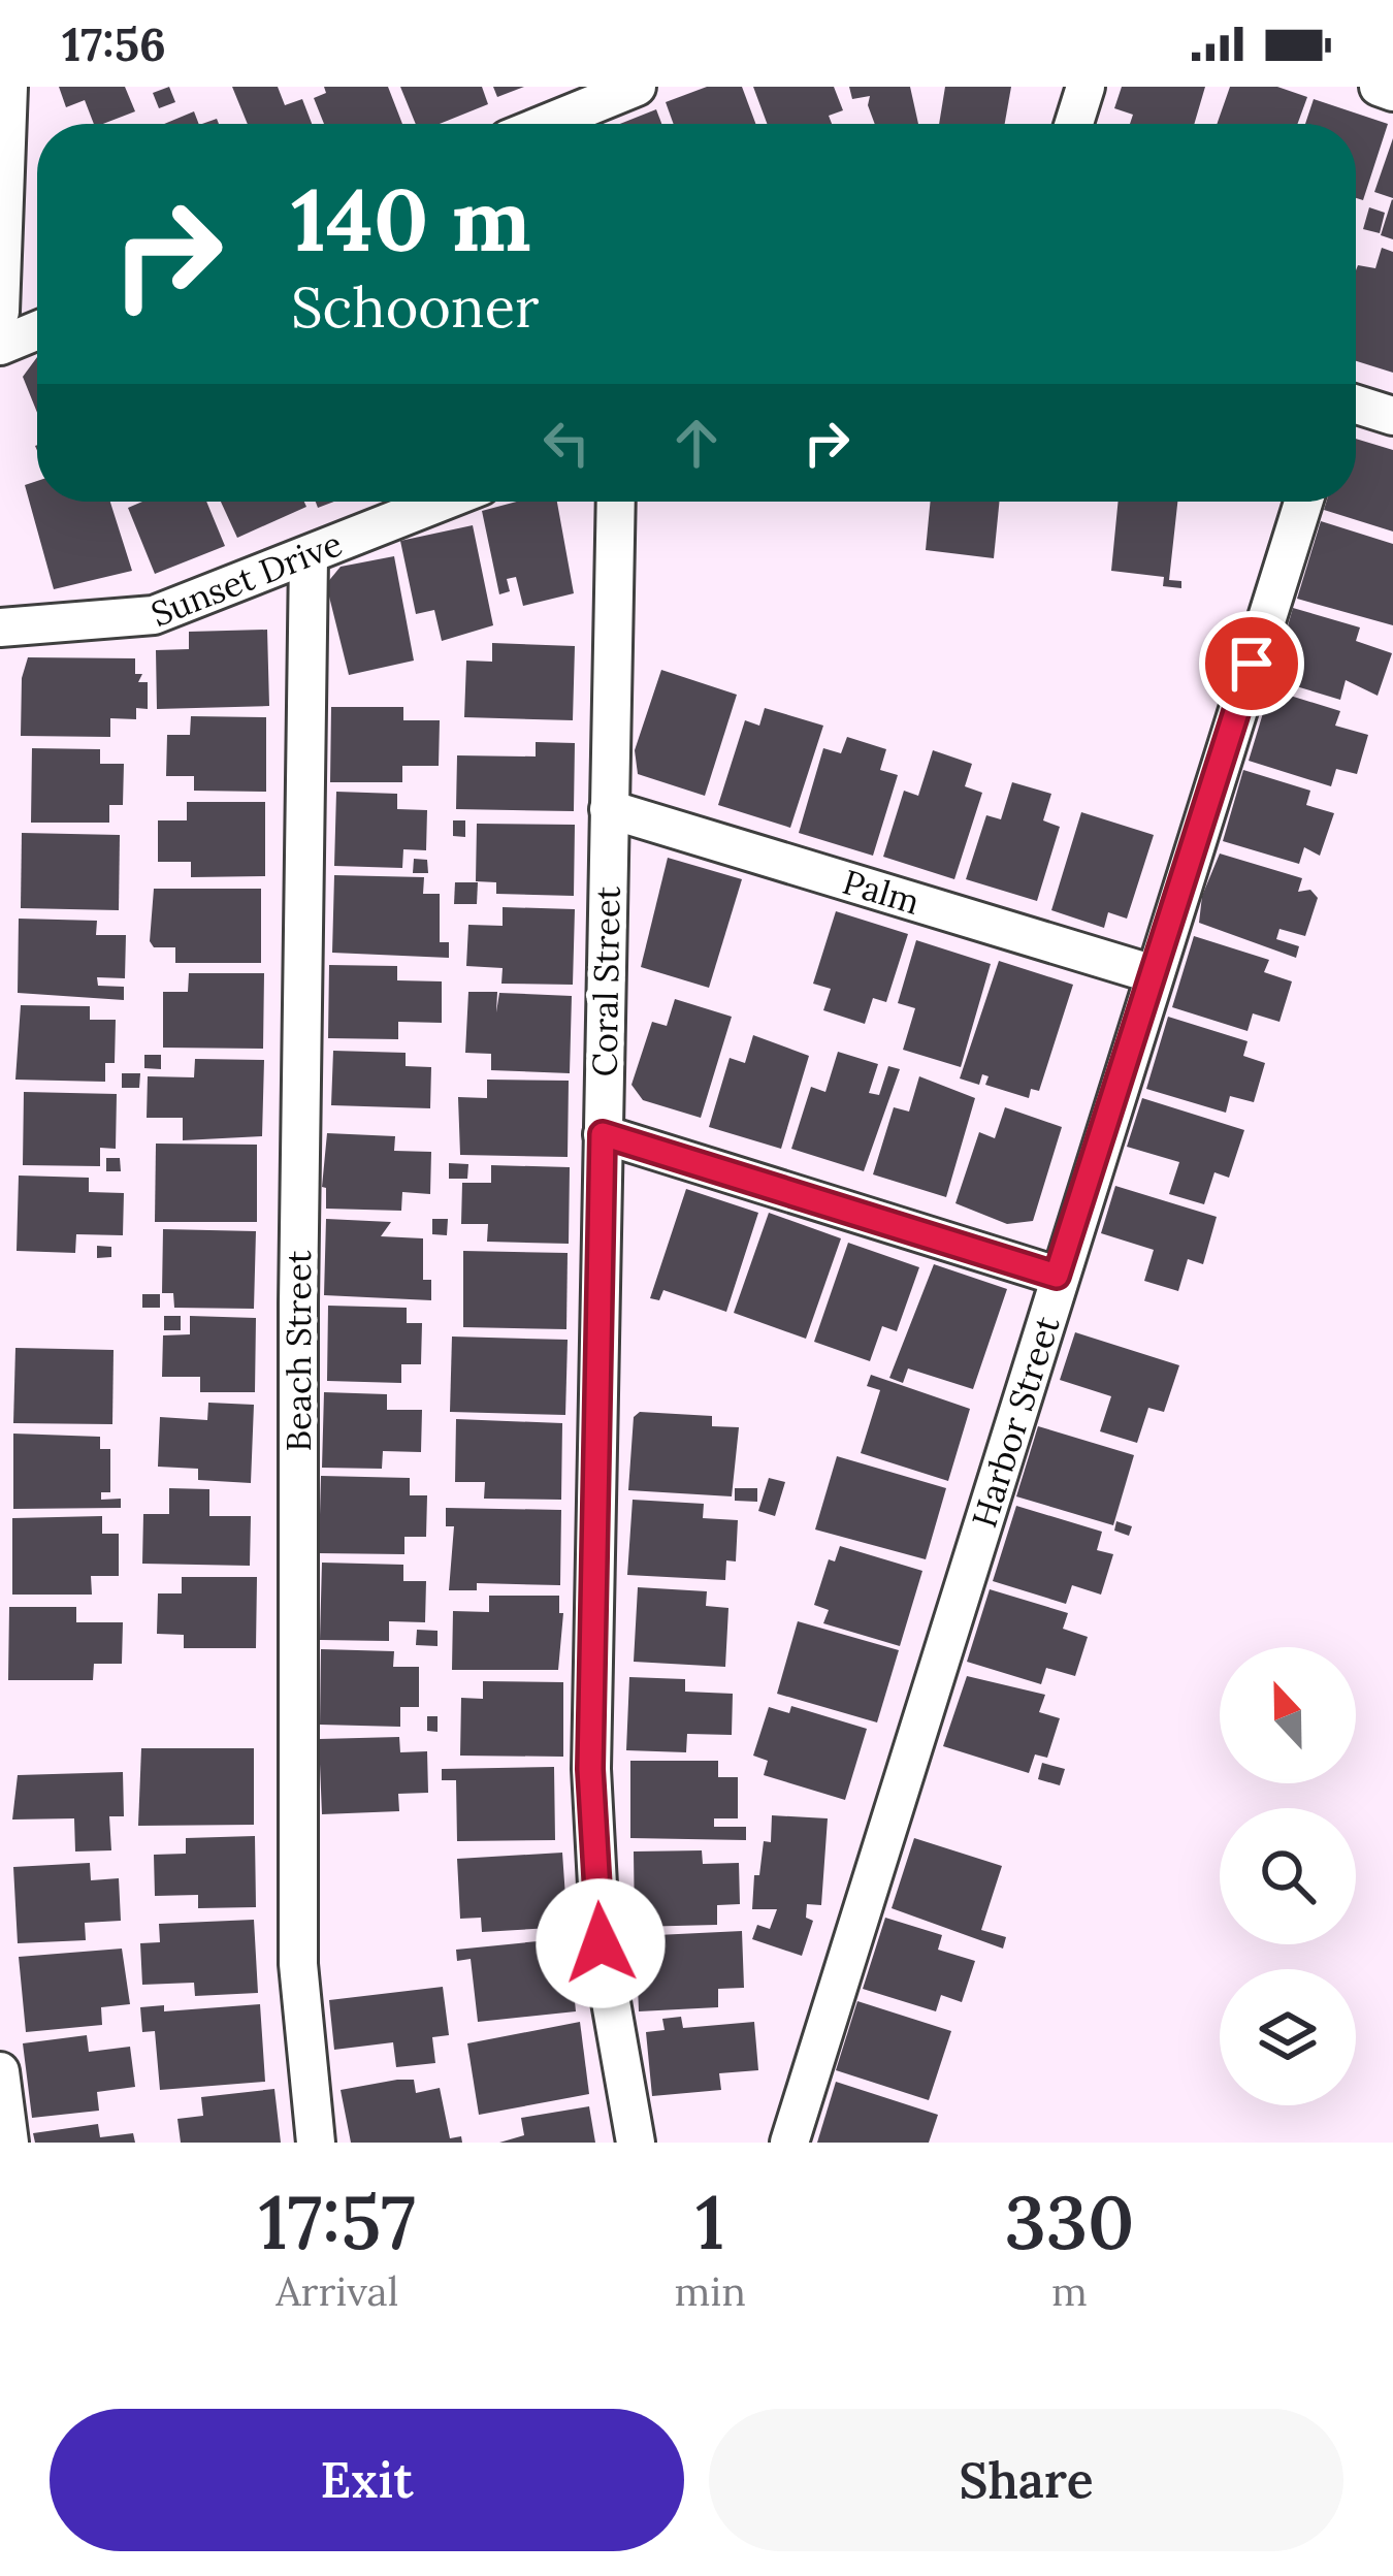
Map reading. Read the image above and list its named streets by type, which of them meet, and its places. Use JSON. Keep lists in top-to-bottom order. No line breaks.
{"streets":{"street":["Sunset Drive","Palm","Coral Street","Beach Street","Harbor Street"]},"crossings":[["Sunset Drive","Beach Street"],["Palm","Coral Street"],["Palm","Harbor Street"]],"north":"top","page":{"status":"17:56","turn":["140 m","Schooner"],"eta":["17:57","Arrival","1","min","330","m"],"buttons":["Exit","Share"]}}
